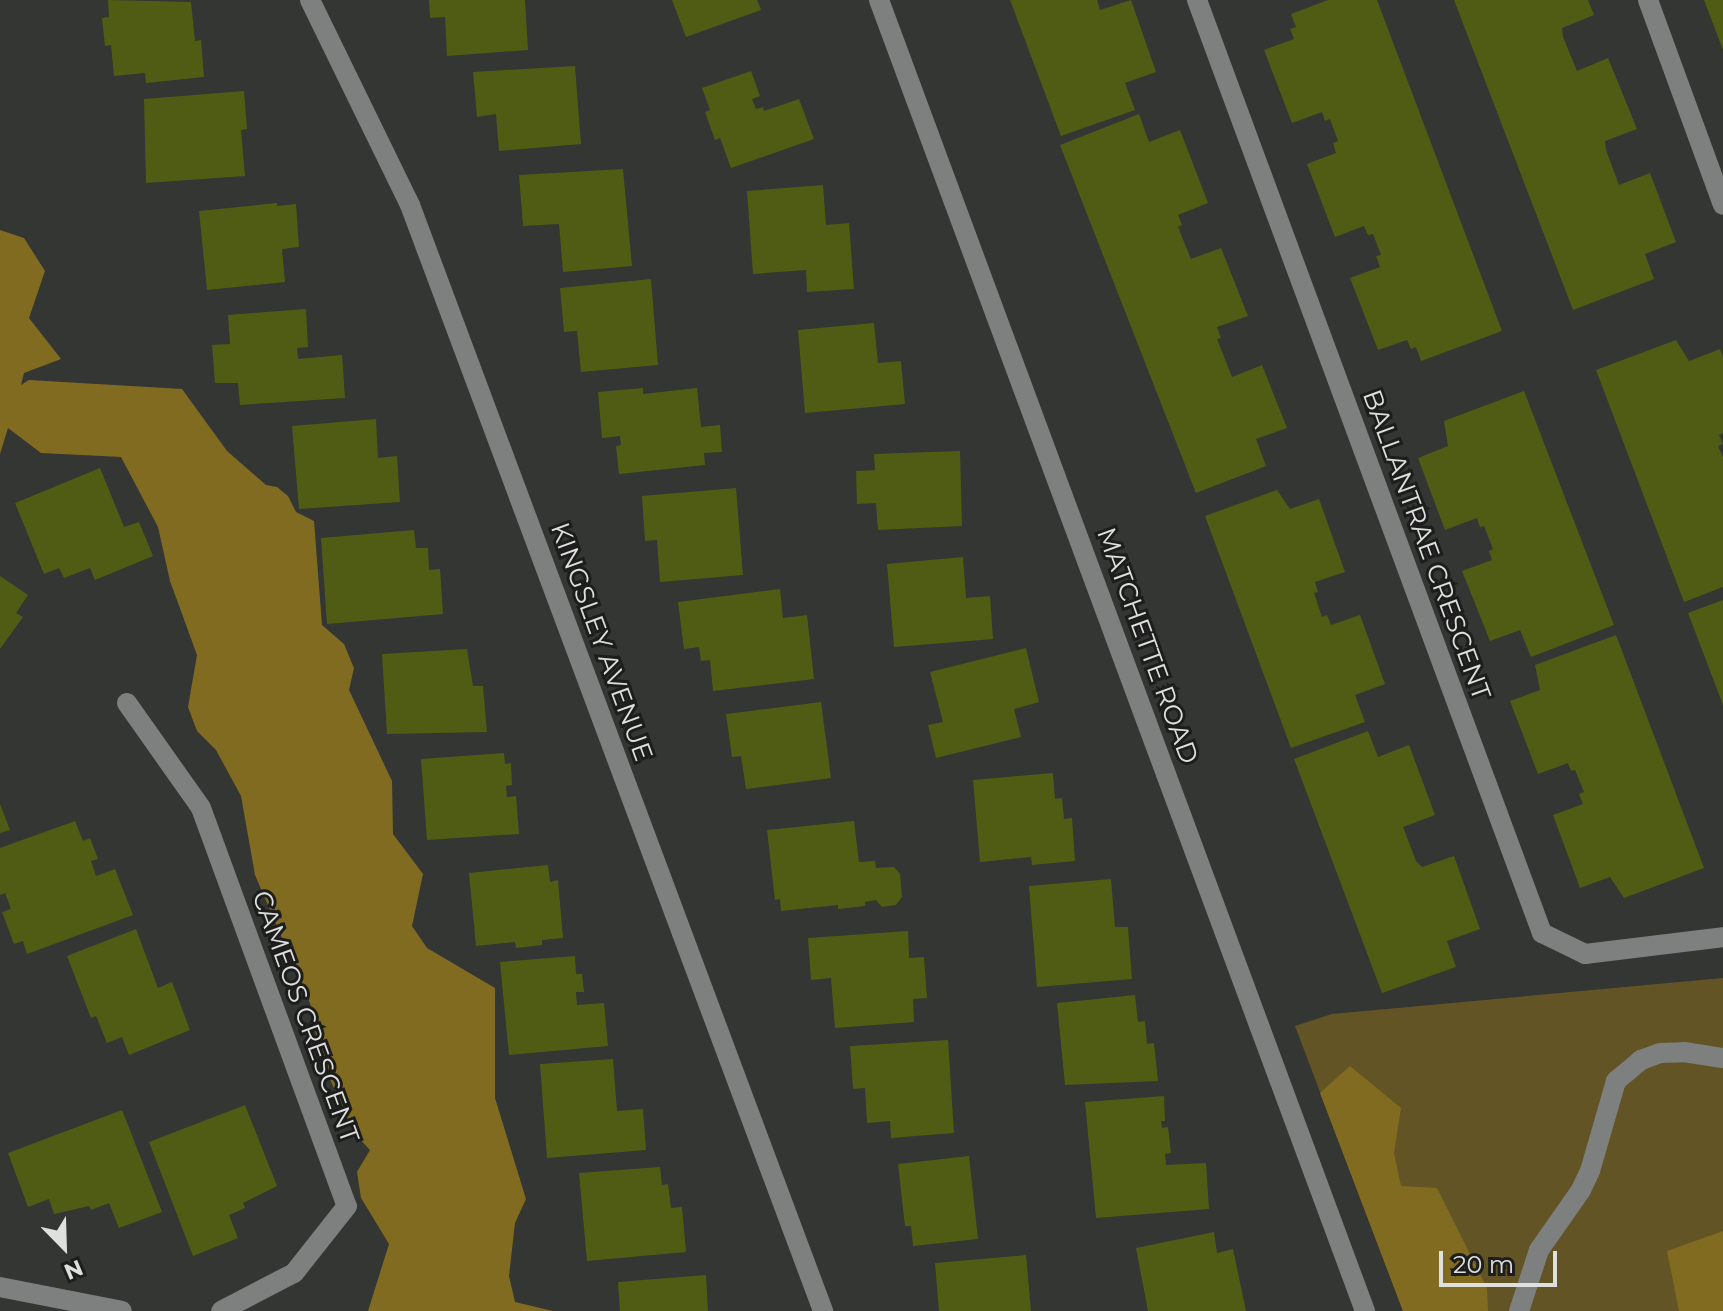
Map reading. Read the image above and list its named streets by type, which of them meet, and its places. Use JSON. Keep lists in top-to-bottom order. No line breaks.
{"streets":{"street":["BALLANTRAE CRESCENT","KINGSLEY AVENUE","MATCHETTE ROAD","CAMEOS CRESCENT"]},"scale_bar":"20 m","north":"bottom right"}
